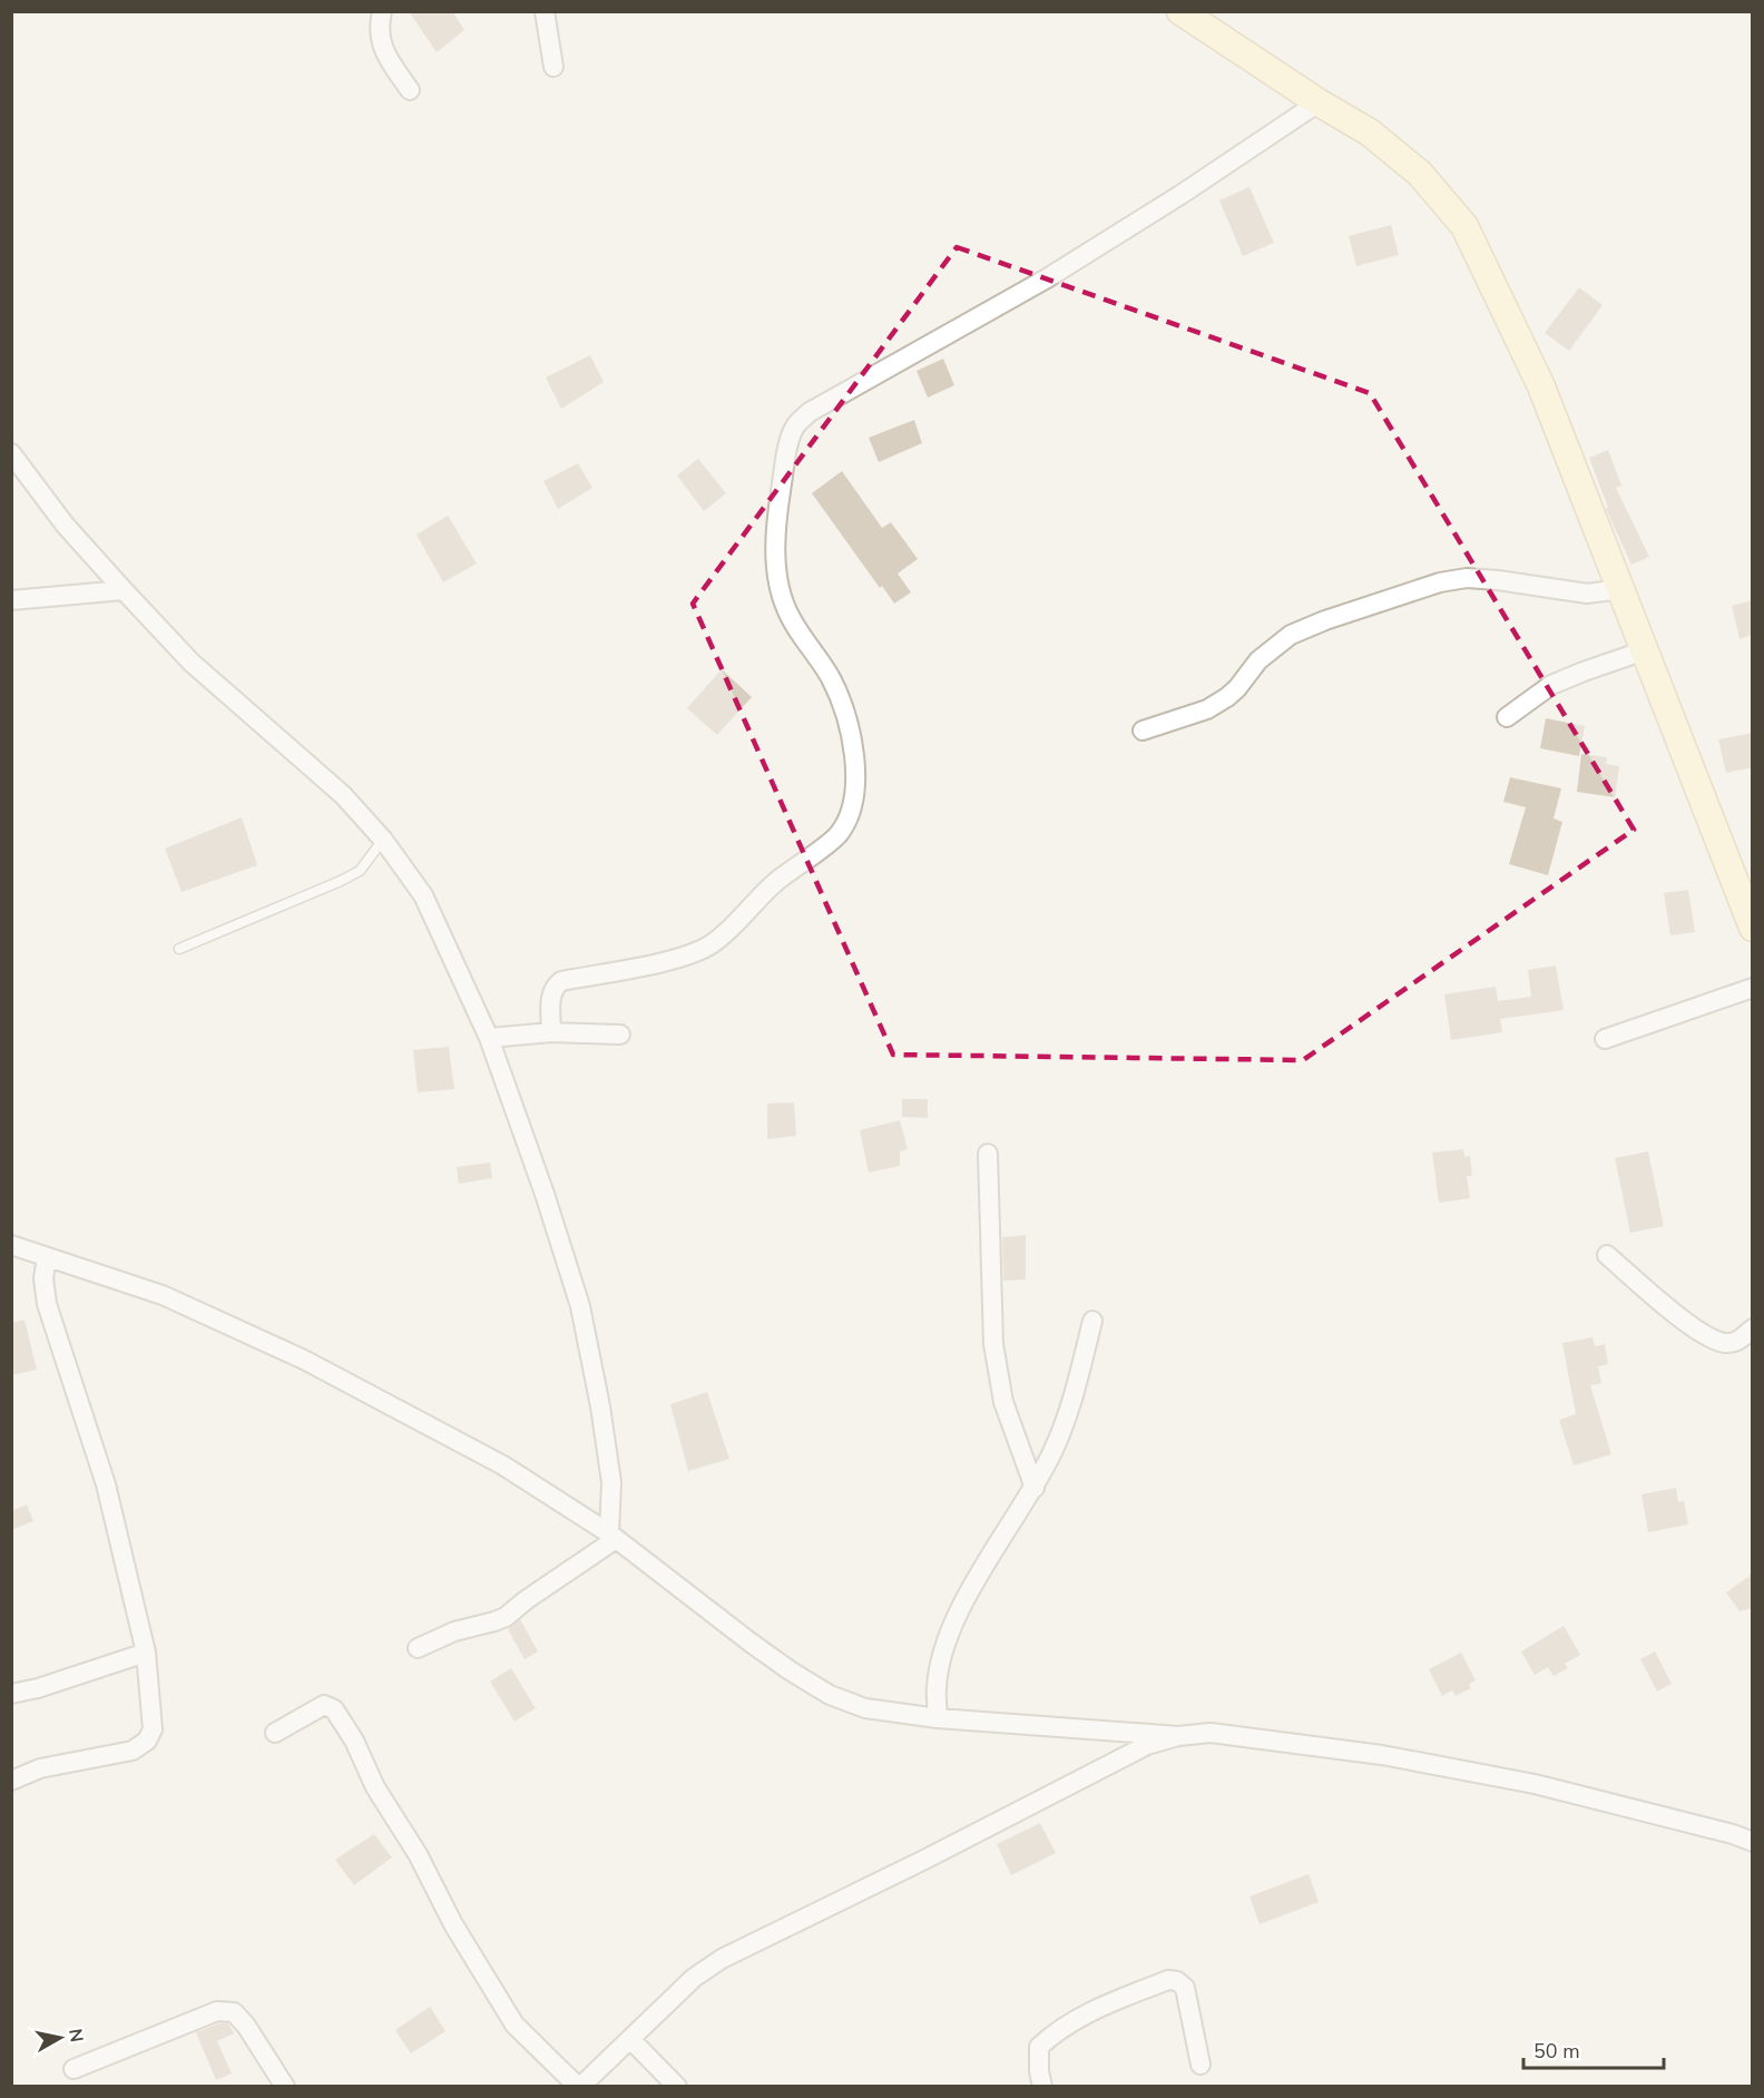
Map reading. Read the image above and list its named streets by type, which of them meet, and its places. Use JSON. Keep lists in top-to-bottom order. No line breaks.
{"scale_bar":"50 m","north":"right"}
